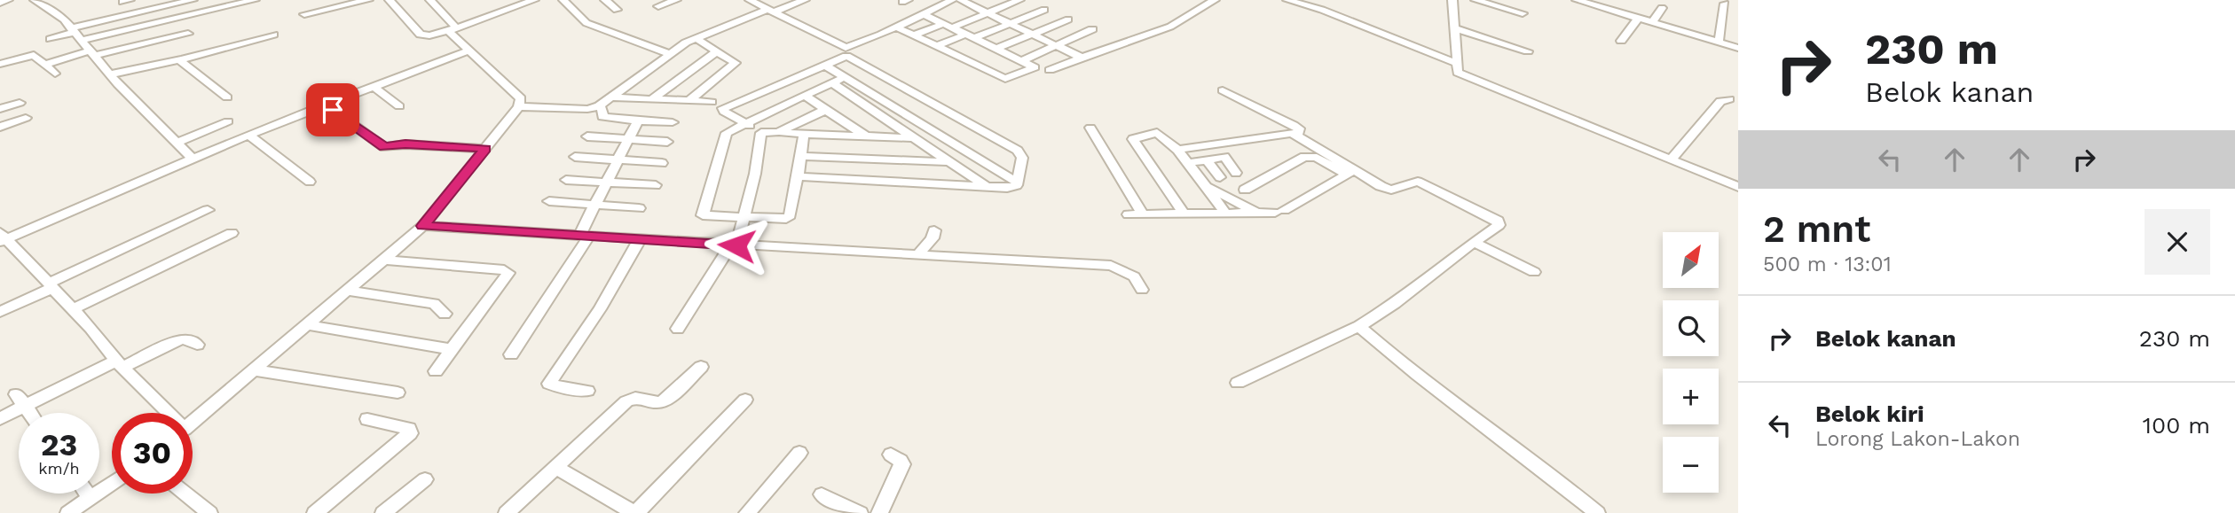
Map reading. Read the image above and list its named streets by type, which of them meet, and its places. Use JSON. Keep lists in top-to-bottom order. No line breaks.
{"north":"top right","page":{"turn":["230 m","Belok kanan"],"heading":["2 mnt","500 m · 13:01"],"map_buttons":["+","−"],"list":[{"name":"Belok kanan","value":"230 m"},{"name":"Belok kiri","note":"Lorong Lakon-Lakon","value":"100 m"}],"speed":"23 km/h","limit":"30"}}
